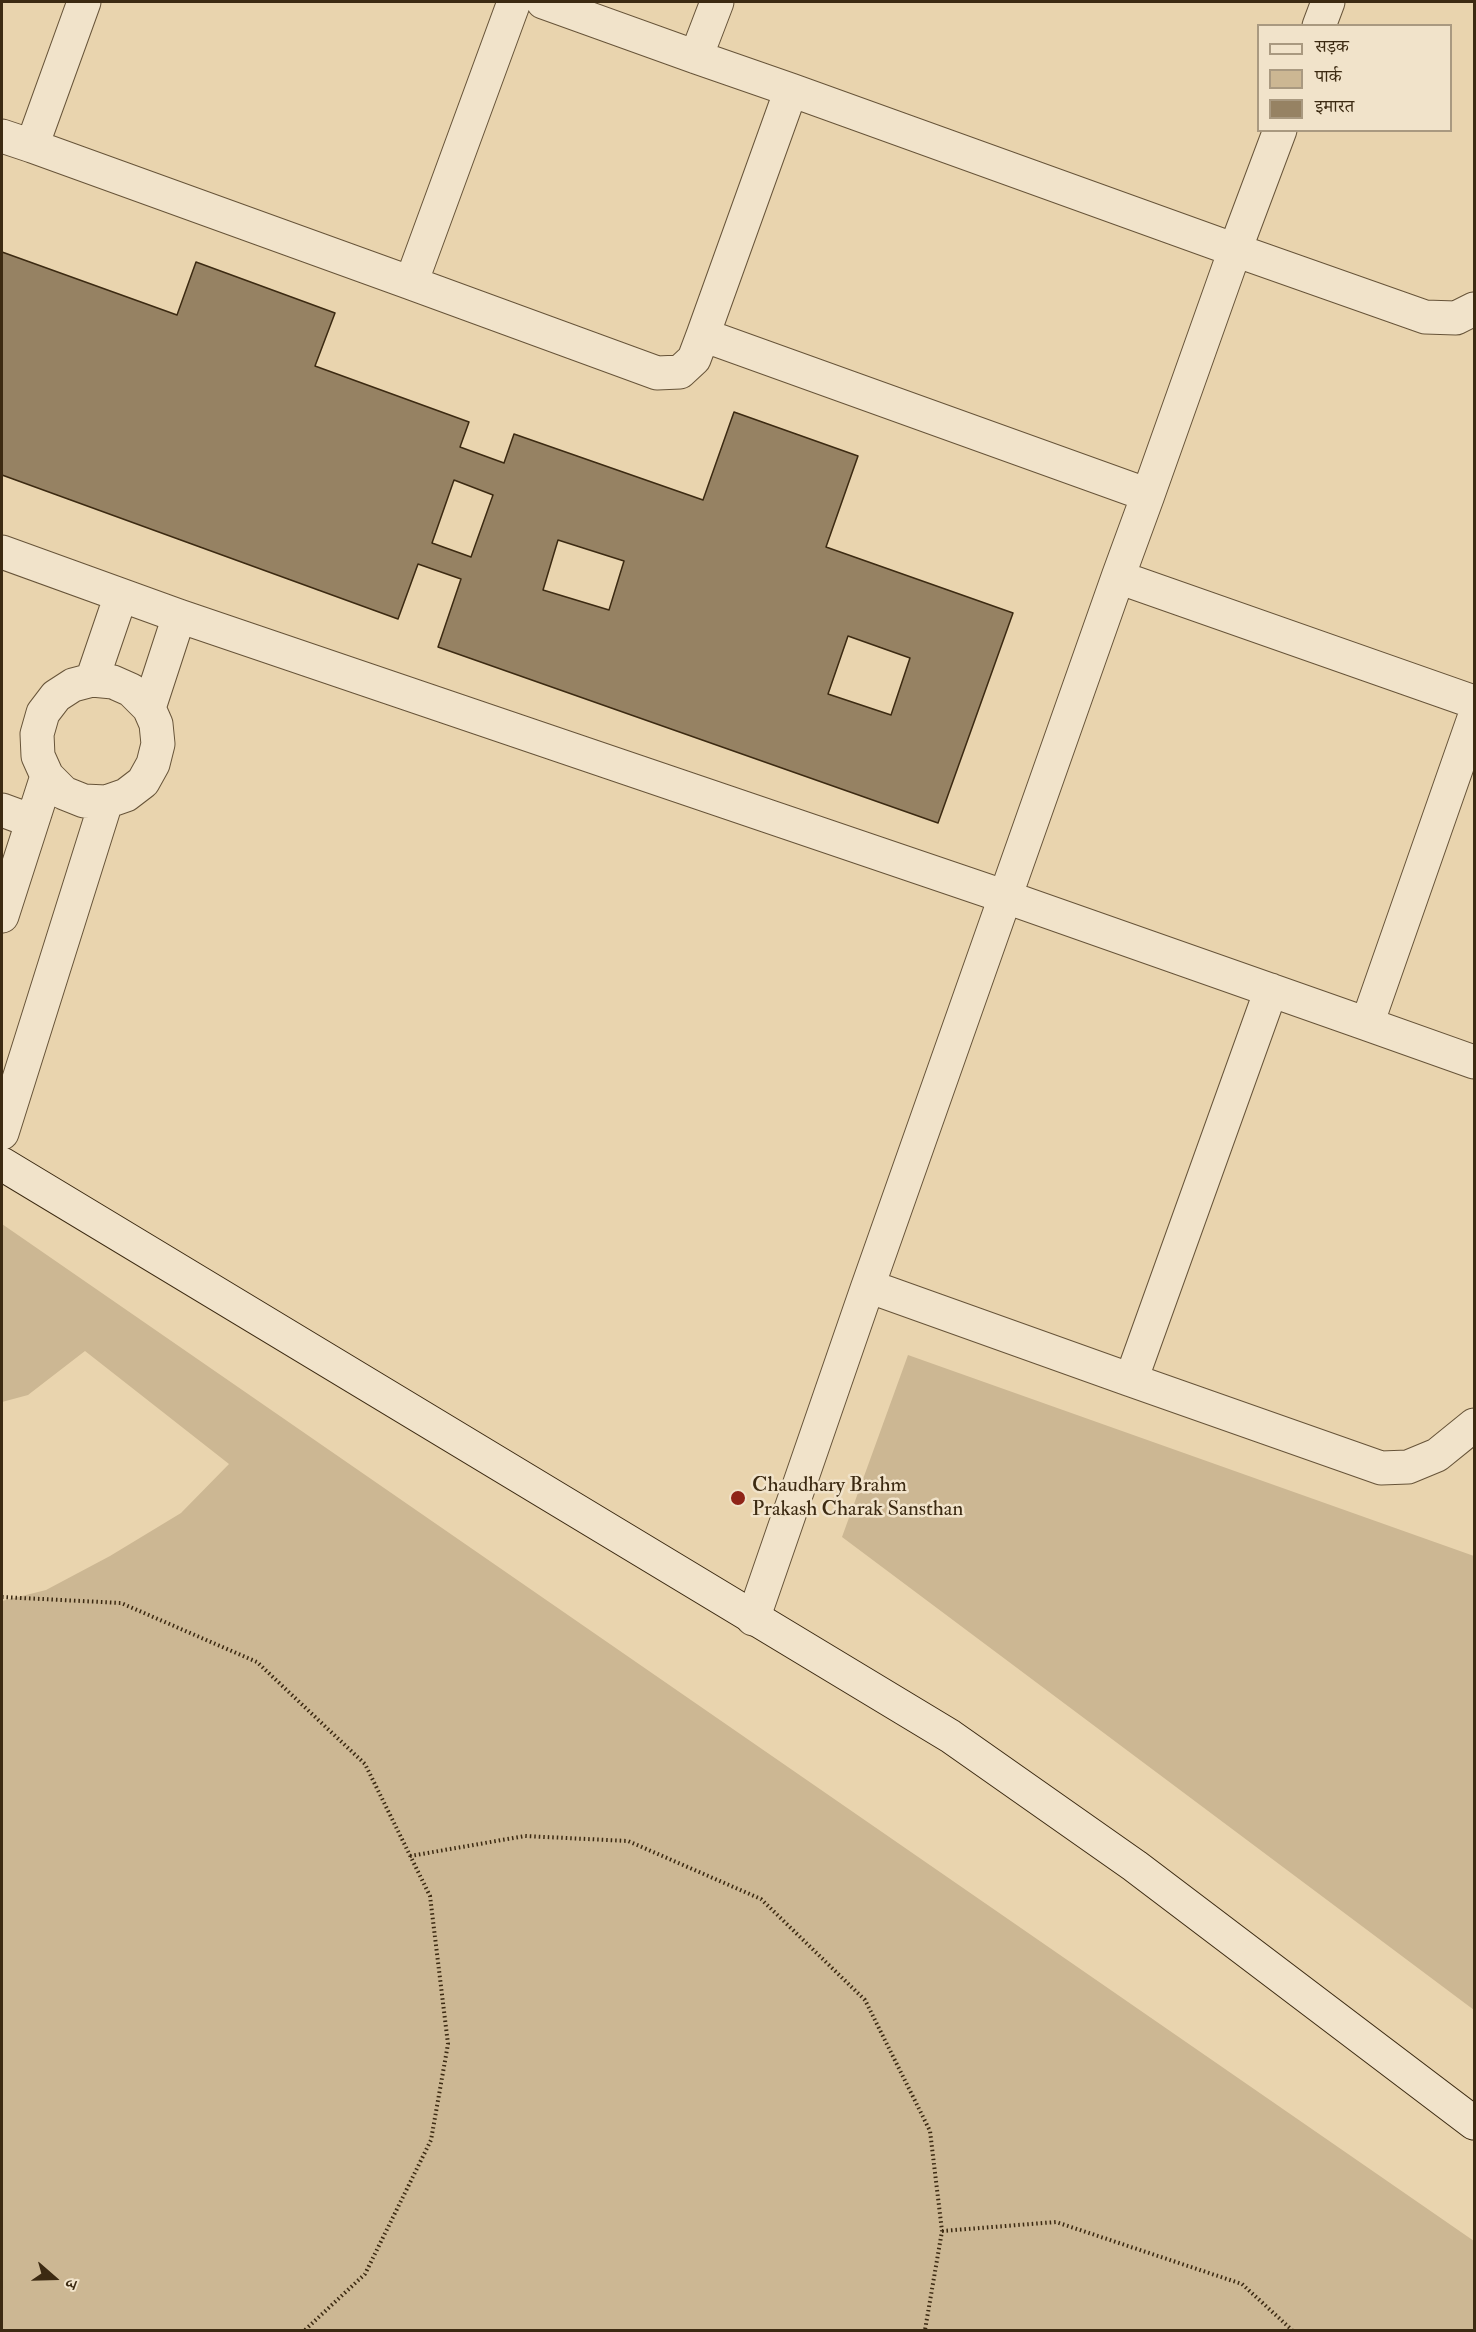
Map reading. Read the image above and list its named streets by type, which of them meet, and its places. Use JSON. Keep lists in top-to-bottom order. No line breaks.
{"places":["Chaudhary Brahm Prakash Charak Sansthan"],"legend":["सड़क","पार्क","इमारत"],"north":"right"}
